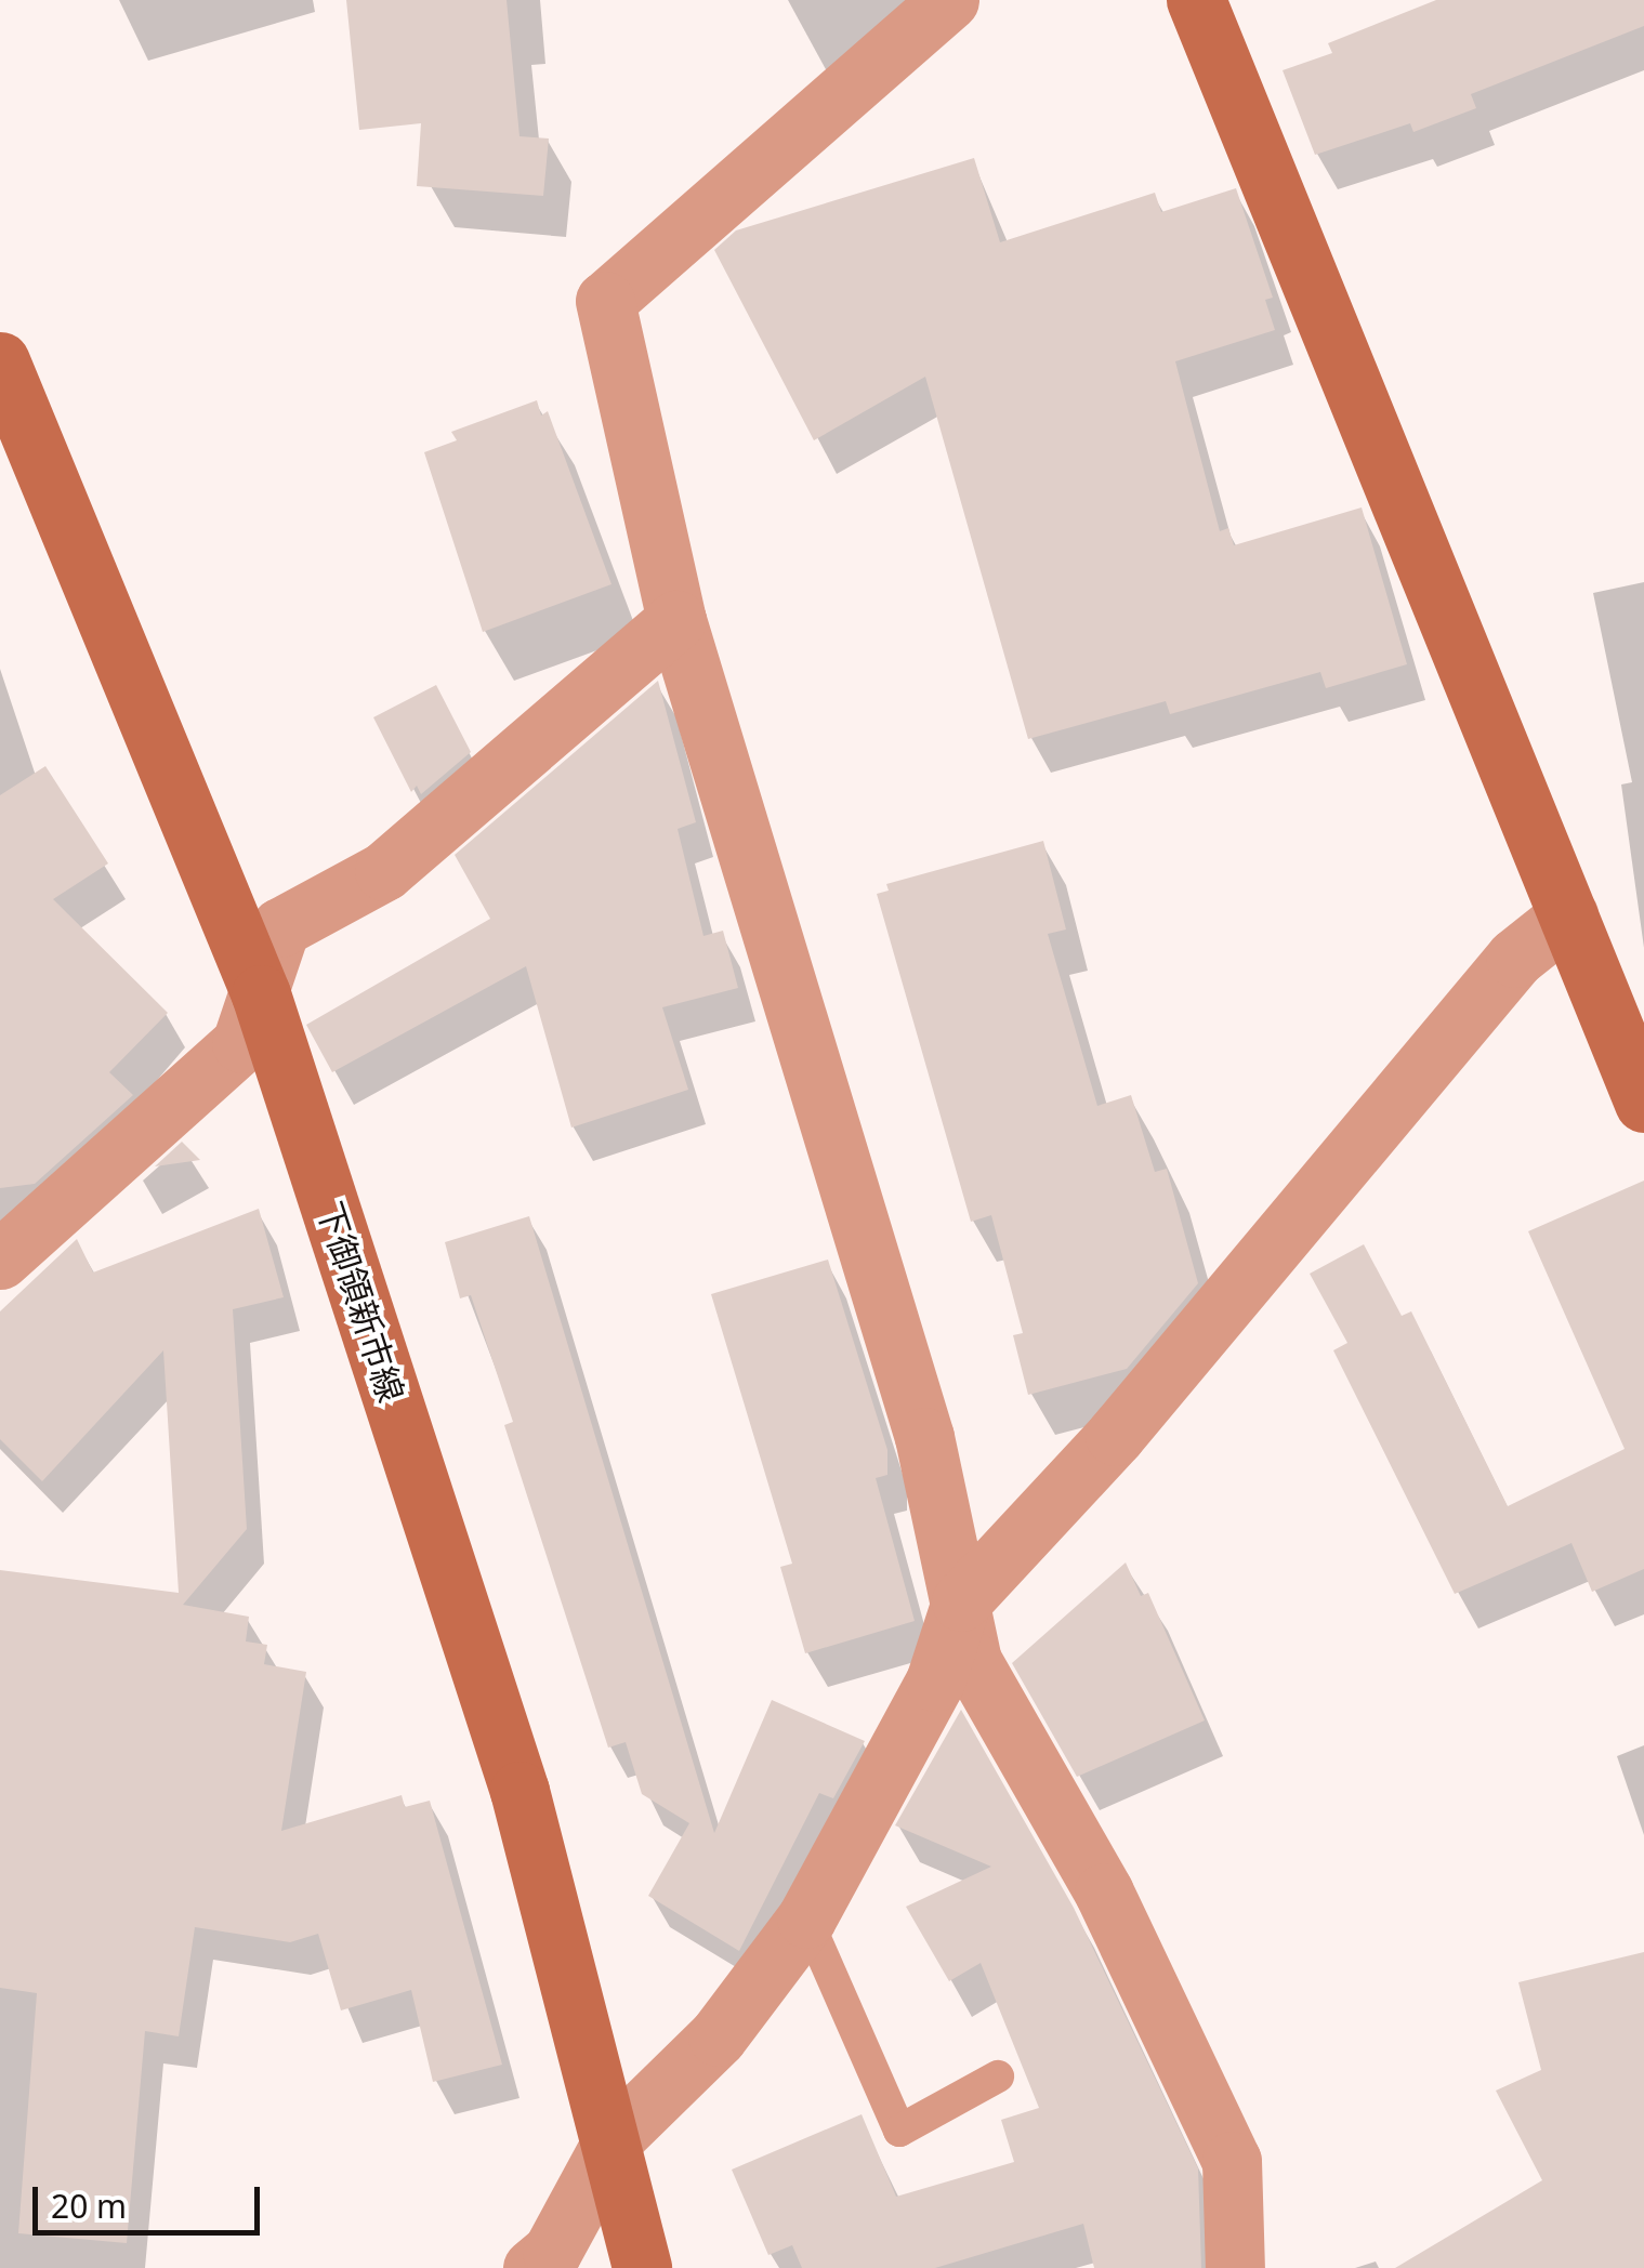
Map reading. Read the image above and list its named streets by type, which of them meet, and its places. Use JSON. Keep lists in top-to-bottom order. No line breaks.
{"streets":{"main road":["下御領新市線"]},"scale_bar":"20 m"}
